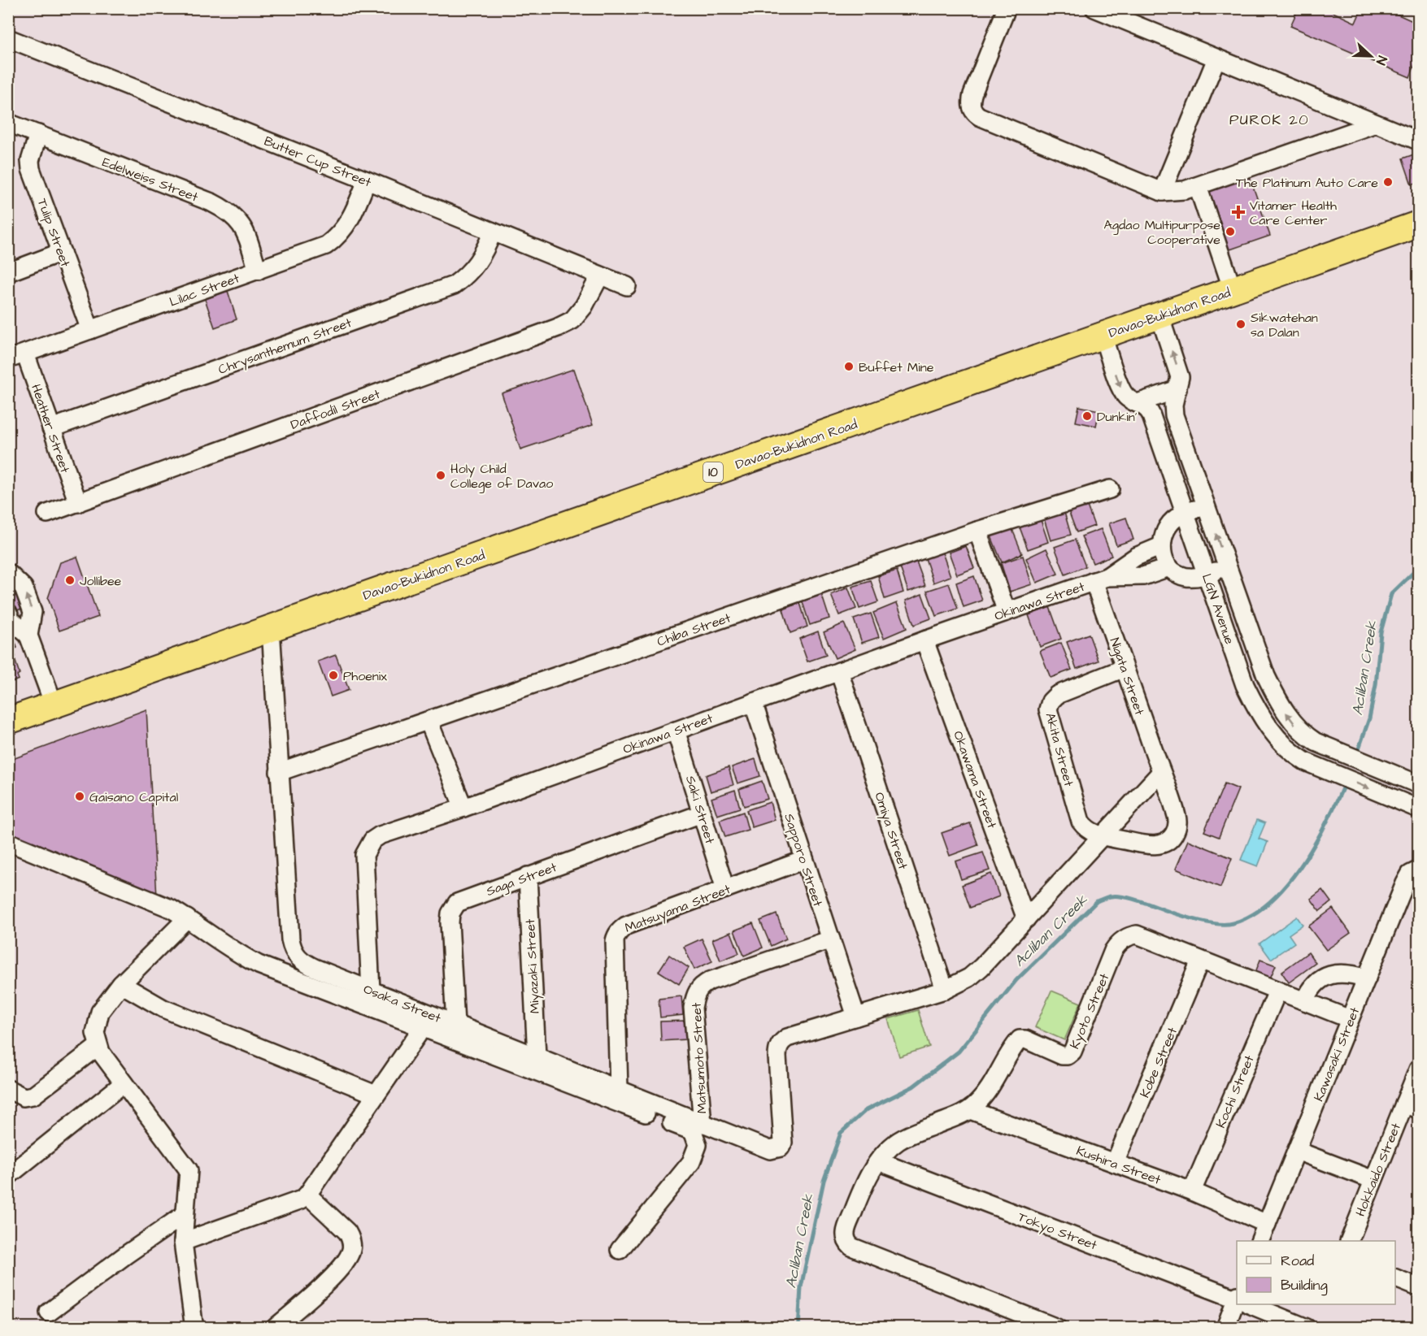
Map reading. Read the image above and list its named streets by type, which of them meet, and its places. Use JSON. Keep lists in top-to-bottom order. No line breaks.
{"streets":{"highway":["Davao-Bukidnon Road","10"],"street":["Butter Cup Street","Edelweiss Street","Tulip Street","Lilac Street","Chrysanthemum Street","Daffodil Street","Heather Street","Okinawa Street","LGN Avenue","Chiba Street","Nigata Street","Akita Street","Okawama Street","Saki Street","Omiya Street","Sapporo Street","Saga Street","Matsuyama Street","Miyazaki Street","Osaka Street","Kyoto Street","Kawasaki Street","Matsumoto Street","Kobe Street","Kochi Street","Kushira Street","Hokkaido Street","Tokyo Street"]},"crossings":[["Butter Cup Street","Lilac Street"],["Butter Cup Street","Chrysanthemum Street"],["Butter Cup Street","Daffodil Street"],["Edelweiss Street","Tulip Street"],["Edelweiss Street","Lilac Street"],["Tulip Street","Lilac Street"],["Lilac Street","Heather Street"],["Davao-Bukidnon Road","LGN Avenue"],["Davao-Bukidnon Road","Osaka Street"],["Chrysanthemum Street","Heather Street"],["Daffodil Street","Heather Street"],["Okinawa Street","Nigata Street"],["Okinawa Street","Okawama Street"],["Okinawa Street","Saki Street"],["Okinawa Street","Omiya Street"],["Okinawa Street","Sapporo Street"],["Okinawa Street","Osaka Street"],["Chiba Street","Osaka Street"],["Nigata Street","Akita Street"],["Saki Street","Saga Street"],["Saki Street","Matsuyama Street"],["Sapporo Street","Matsuyama Street"],["Sapporo Street","Osaka Street"],["Sapporo Street","Matsumoto Street"],["Saga Street","Miyazaki Street"],["Saga Street","Osaka Street"],["Matsuyama Street","Osaka Street"],["Miyazaki Street","Osaka Street"],["Osaka Street","Matsumoto Street"],["Kyoto Street","Kawasaki Street"],["Kyoto Street","Kobe Street"],["Kyoto Street","Kochi Street"],["Kyoto Street","Kushira Street"],["Kyoto Street","Tokyo Street"],["Kawasaki Street","Kushira Street"],["Kobe Street","Kushira Street"],["Kochi Street","Kushira Street"]],"districts":["PUROK 20"],"water":["Acliban Creek"],"places":{"other":["The Platinum Auto Care","Agdao Multipurpose Cooperative","Sikwatehan sa Dalan","Buffet Mine","Dunkin'","Holy Child College of Davao","Jollibee","Phoenix","Gaisano Capital"],"health":["Vitamer Health Care Center"]},"legend":["Road","Building"],"north":"right"}
